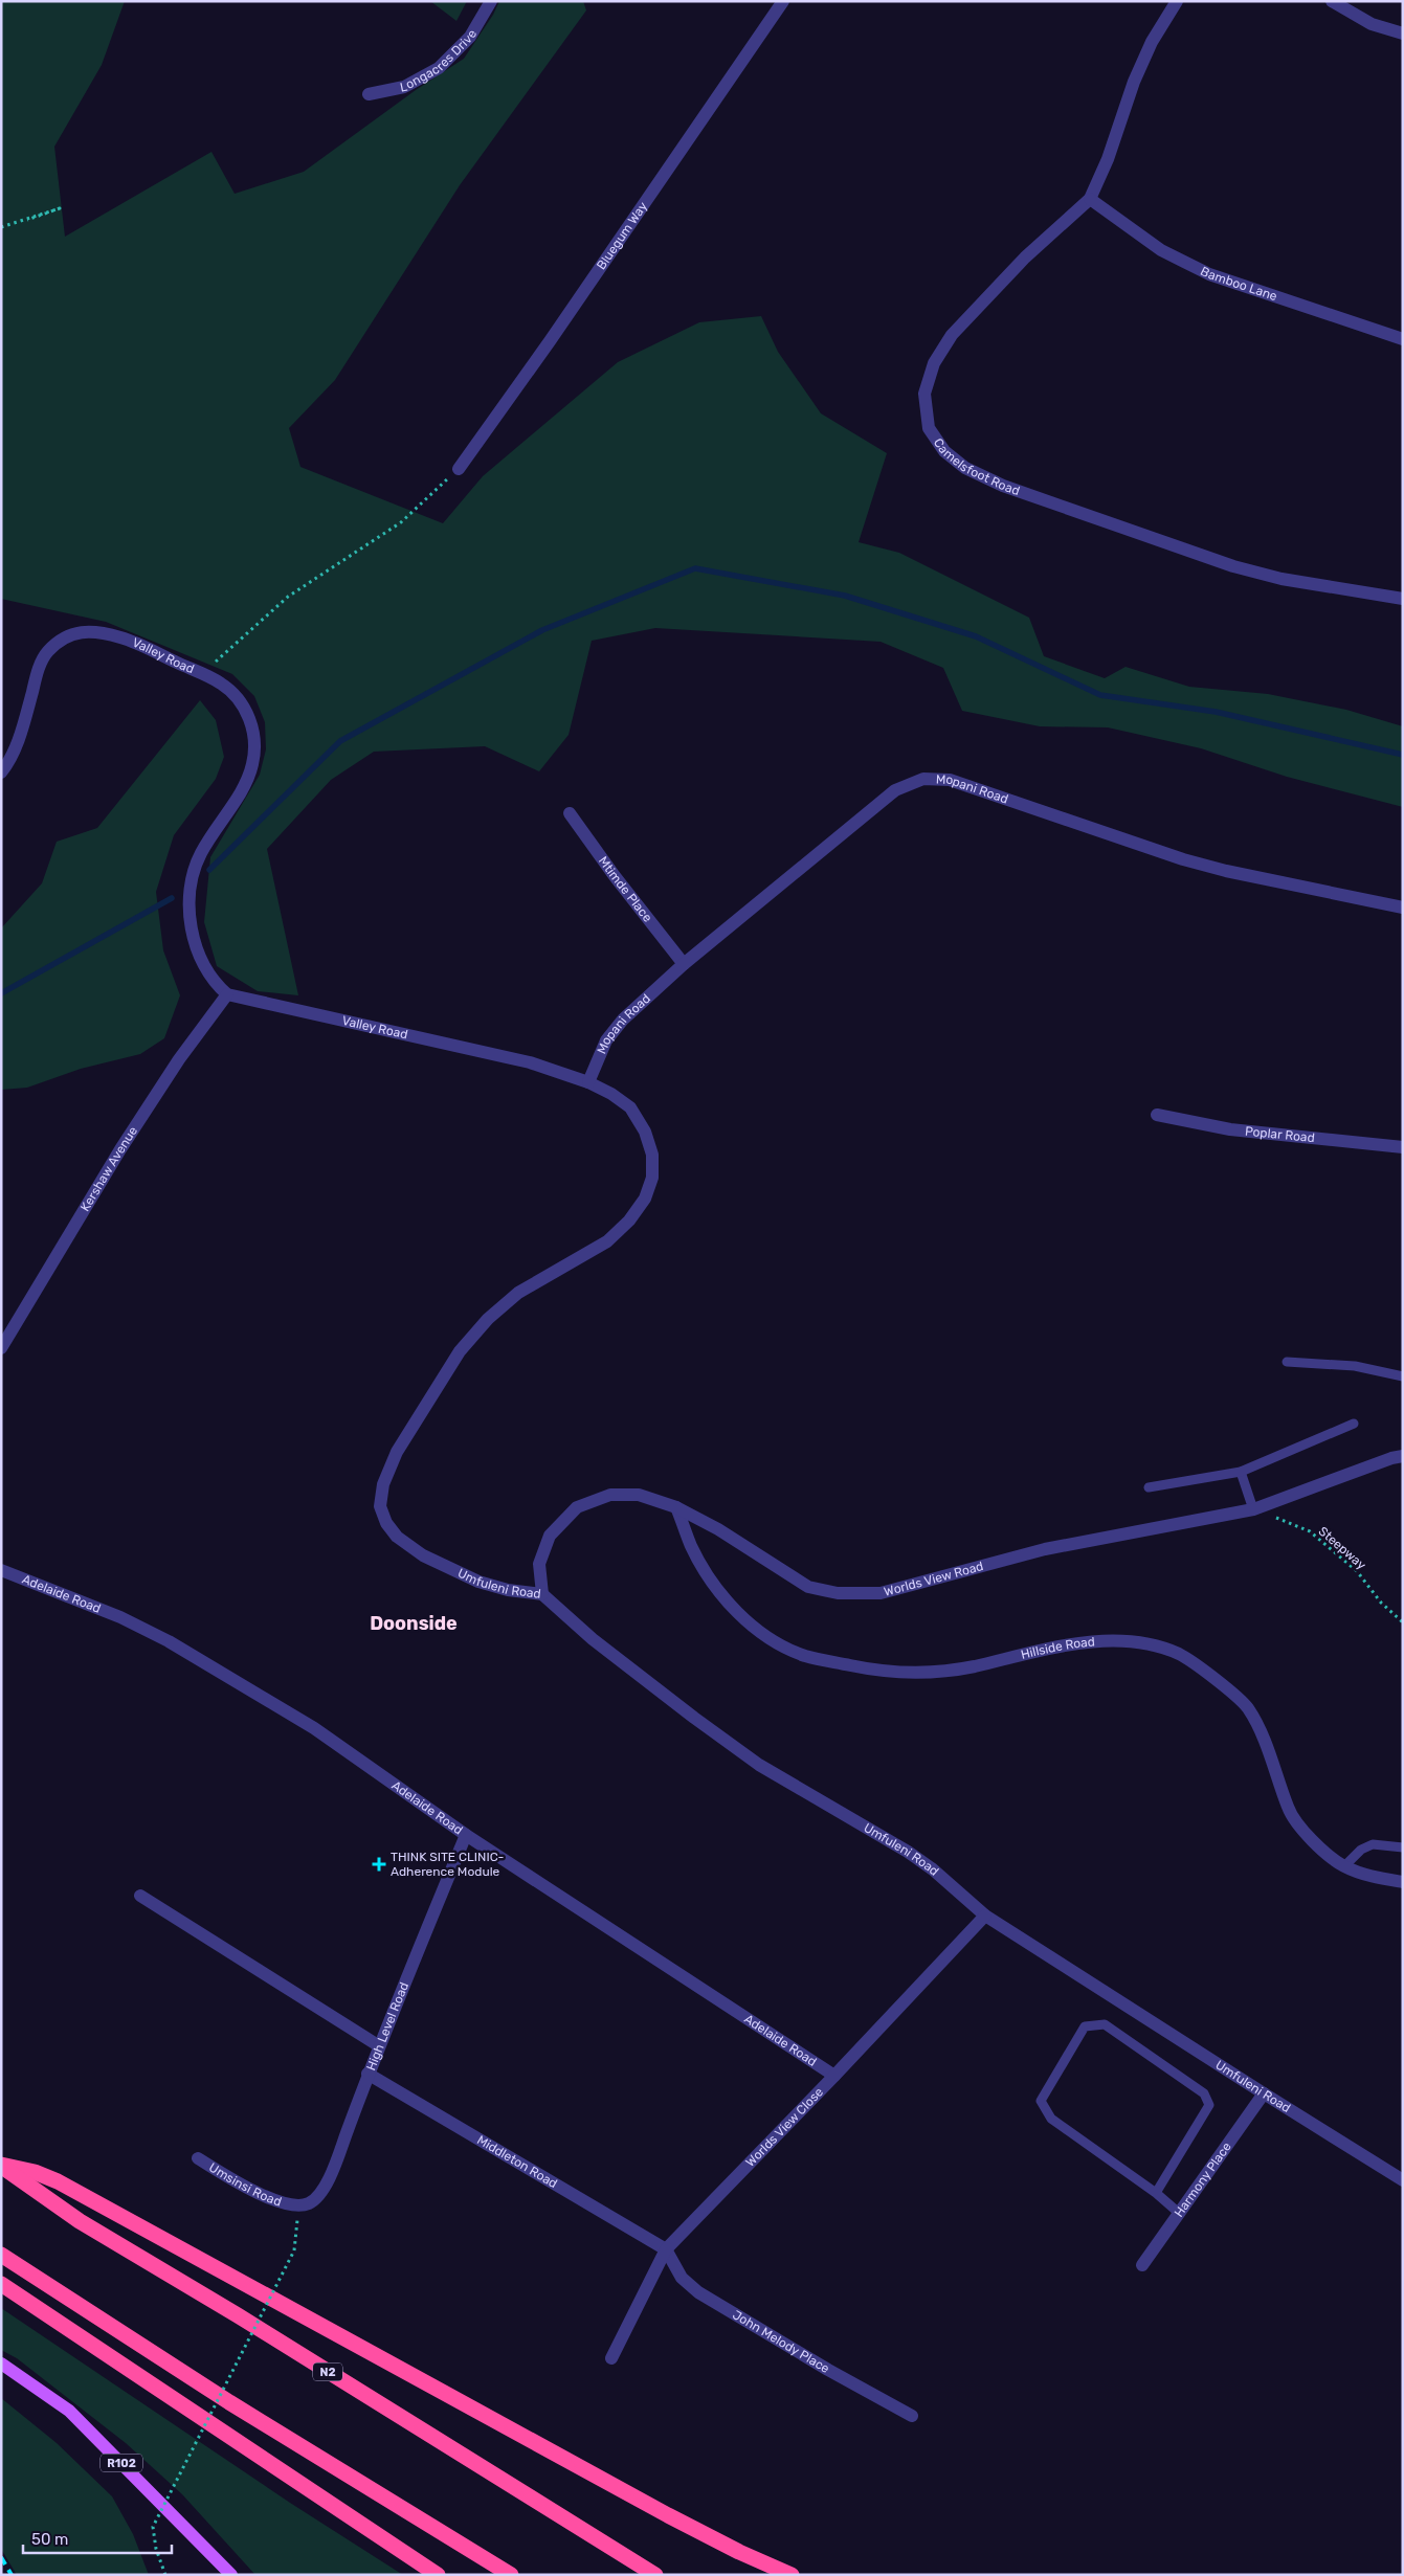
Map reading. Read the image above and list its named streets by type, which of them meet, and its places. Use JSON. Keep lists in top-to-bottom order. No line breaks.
{"streets":{"highway":["N2"],"main road":["R102"],"street":["Longacres Drive","Bluegum Way","Bamboo Lane","Camelsfoot Road","Valley Road","Mopani Road","Mtimde Place","Poplar Road","Kershaw Avenue","Worlds View Road","Umfuleni Road","Adelaide Road","Hillside Road","High Level Road","Worlds View Close","Middleton Road","Harmony Place","Umsinsi Road","John Melody Place"],"path":["Steepway"]},"crossings":[["Bamboo Lane","Camelsfoot Road"],["Valley Road","Mopani Road"],["Valley Road","Kershaw Avenue"],["Valley Road","Umfuleni Road"],["Mopani Road","Mtimde Place"],["Steepway","Worlds View Road"],["Worlds View Road","Umfuleni Road"],["Worlds View Road","Hillside Road"],["Umfuleni Road","Worlds View Close"],["Umfuleni Road","Harmony Place"],["Adelaide Road","High Level Road"],["Adelaide Road","Worlds View Close"],["High Level Road","Middleton Road"],["High Level Road","Umsinsi Road"],["Worlds View Close","Middleton Road"],["Worlds View Close","John Melody Place"],["Middleton Road","John Melody Place"]],"districts":["Doonside"],"places":{"health":["THINK SITE CLINIC- Adherence Module"]},"scale_bar":"50 m"}
